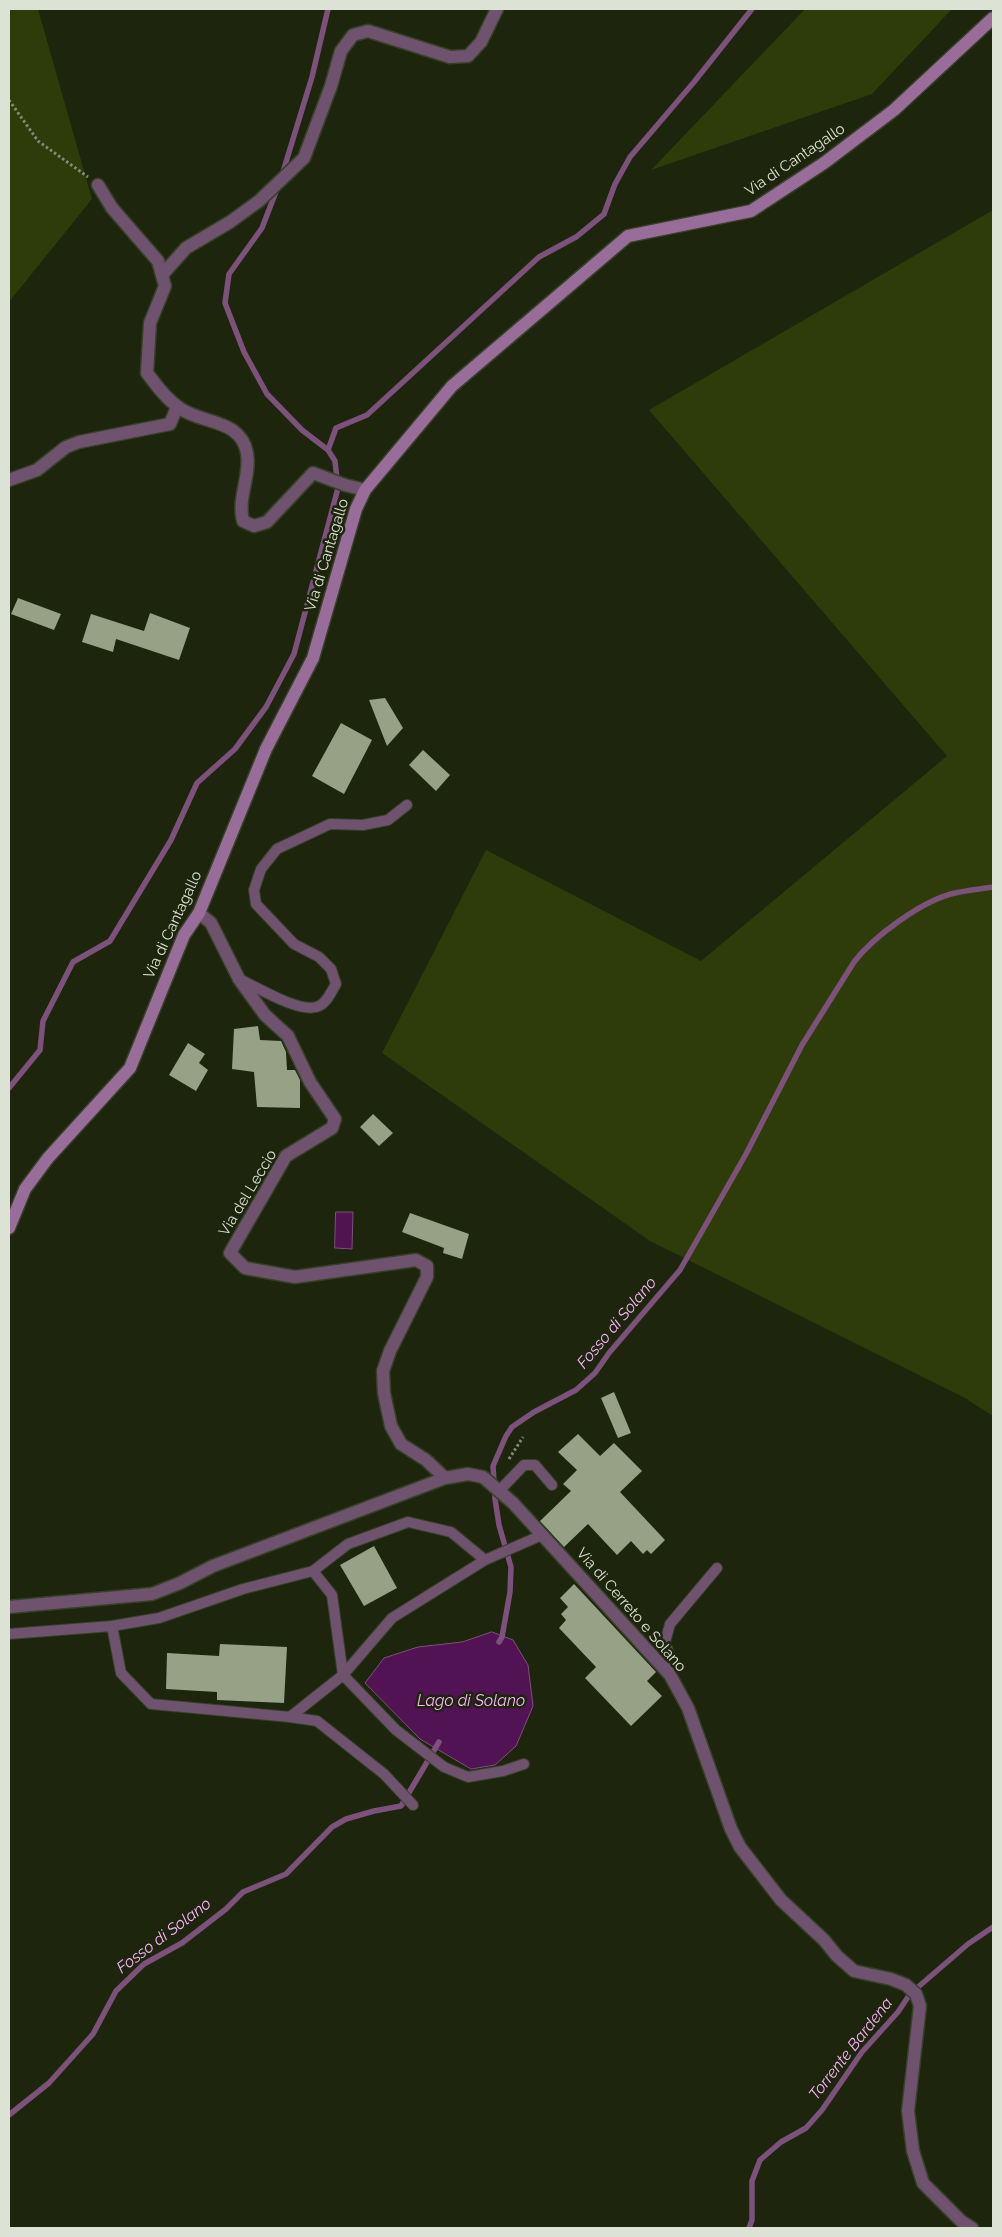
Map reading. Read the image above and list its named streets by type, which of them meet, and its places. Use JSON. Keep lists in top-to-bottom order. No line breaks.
{"streets":{"street":["Via di Cantagallo","Via del Leccio","Via di Cerreto e Solano"]},"crossings":[["Via di Cantagallo","Via del Leccio"],["Via del Leccio","Via di Cerreto e Solano"]],"water":["Fosso di Solano","Lago di Solano","Torrente Bardena"]}
